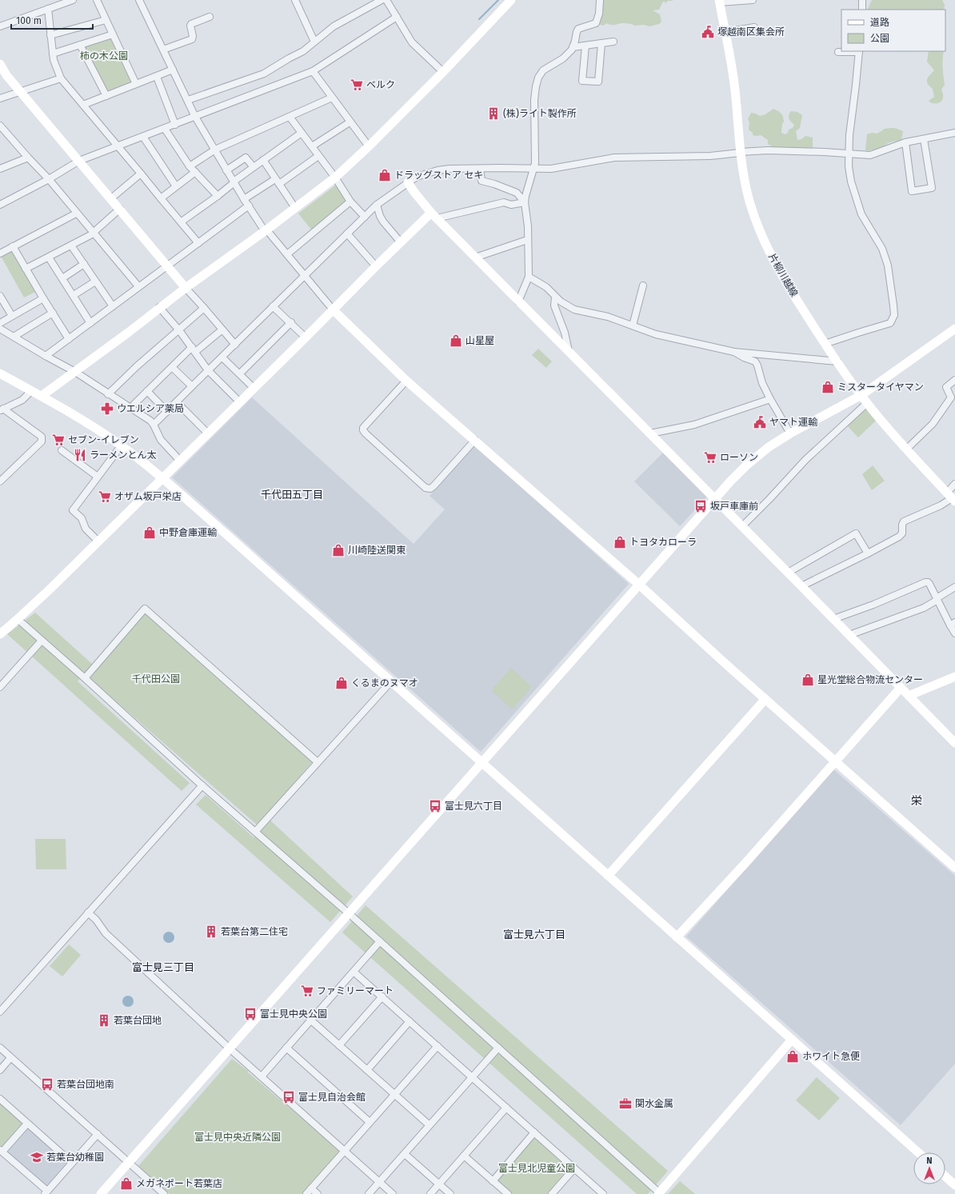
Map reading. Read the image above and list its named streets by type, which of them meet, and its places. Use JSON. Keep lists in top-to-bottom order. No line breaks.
{"streets":{"street":["片柳川越線"]},"districts":["千代田五丁目","栄","富士見六丁目","富士見三丁目"],"parks":["柿の木公園","千代田公園","富士見中央近隣公園","富士見北児童公園"],"places":{"public building":["塚越南区集会所","ヤマト運輸"],"supermarket":["ベルク","セブン-イレブン","ローソン","オザム坂戸栄店","ファミリーマート"],"building":["(株)ライト製作所","若葉台第二住宅","若葉台団地"],"shop":["ドラッグストア セキ","山星屋","ミスタータイヤマン","中野倉庫運輸","トヨタカローラ","川崎陸送関東","星光堂総合物流センター","くるまのヌマオ","ホワイト急便","メガネポート若葉店"],"pharmacy":["ウエルシア薬局"],"restaurant":["ラーメンとん太"],"bus stop":["坂戸車庫前","富士見六丁目","富士見中央公園","若葉台団地南","富士見自治会館"],"office":["関水金属"],"school or university":["若葉台幼稚園"]},"legend":["道路","公園"],"scale_bar":"100 m","north":"top"}
